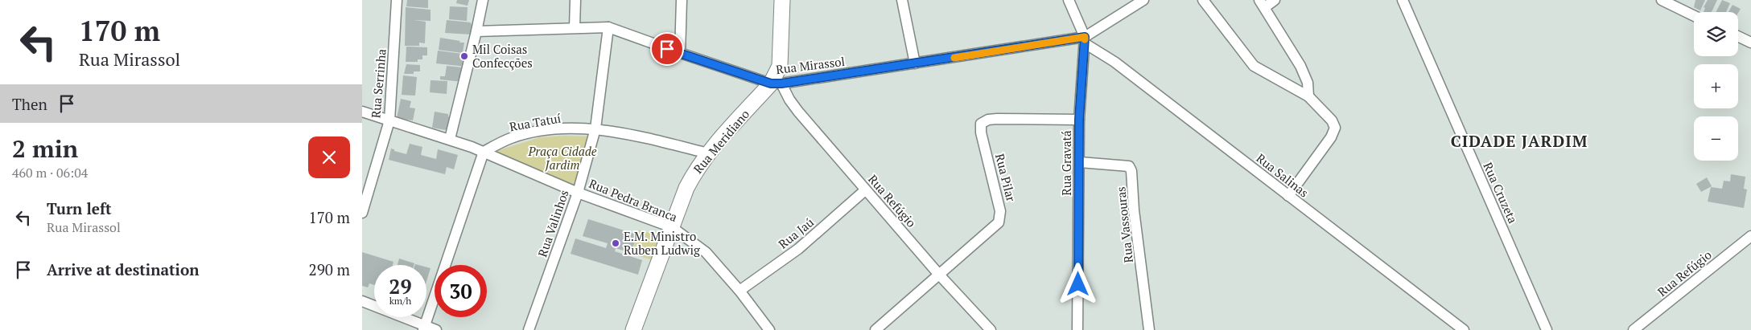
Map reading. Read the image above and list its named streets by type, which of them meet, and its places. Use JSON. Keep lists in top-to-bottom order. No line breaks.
{"streets":{"street":["Rua Mirassol","Rua Serrinha","Rua Tatuí","Rua Meridiano","Rua Gravatá","Rua Salinas","Rua Pilar","Rua Cruzeta","Rua Pedra Branca","Rua Refúgio","Rua Valinhos","Rua Vassouras","Rua Jaú"]},"crossings":[["Rua Mirassol","Rua Meridiano"],["Rua Mirassol","Rua Gravatá"],["Rua Mirassol","Rua Salinas"],["Rua Mirassol","Rua Refúgio"],["Rua Mirassol","Rua Valinhos"],["Rua Serrinha","Rua Pedra Branca"],["Rua Tatuí","Rua Meridiano"],["Rua Tatuí","Rua Pedra Branca"],["Rua Tatuí","Rua Valinhos"],["Rua Meridiano","Rua Pedra Branca"],["Rua Meridiano","Rua Refúgio"],["Rua Gravatá","Rua Salinas"],["Rua Gravatá","Rua Pilar"],["Rua Gravatá","Rua Vassouras"],["Rua Pilar","Rua Refúgio"],["Rua Pedra Branca","Rua Valinhos"],["Rua Pedra Branca","Rua Jaú"],["Rua Refúgio","Rua Jaú"]],"districts":["CIDADE JARDIM"],"parks":["Praça Cidade Jardim"],"places":["Mil Coisas Confecções","E.M. Ministro Ruben Ludwig"],"page":{"turn":["170 m","Rua Mirassol"],"map_buttons":["+","−"],"then":"Then","heading":["2 min","460 m · 06:04"],"list":[{"name":"Turn left","note":"Rua Mirassol","value":"170 m"},{"name":"Arrive at destination","value":"290 m"}],"speed":"29 km/h","limit":"30"}}
